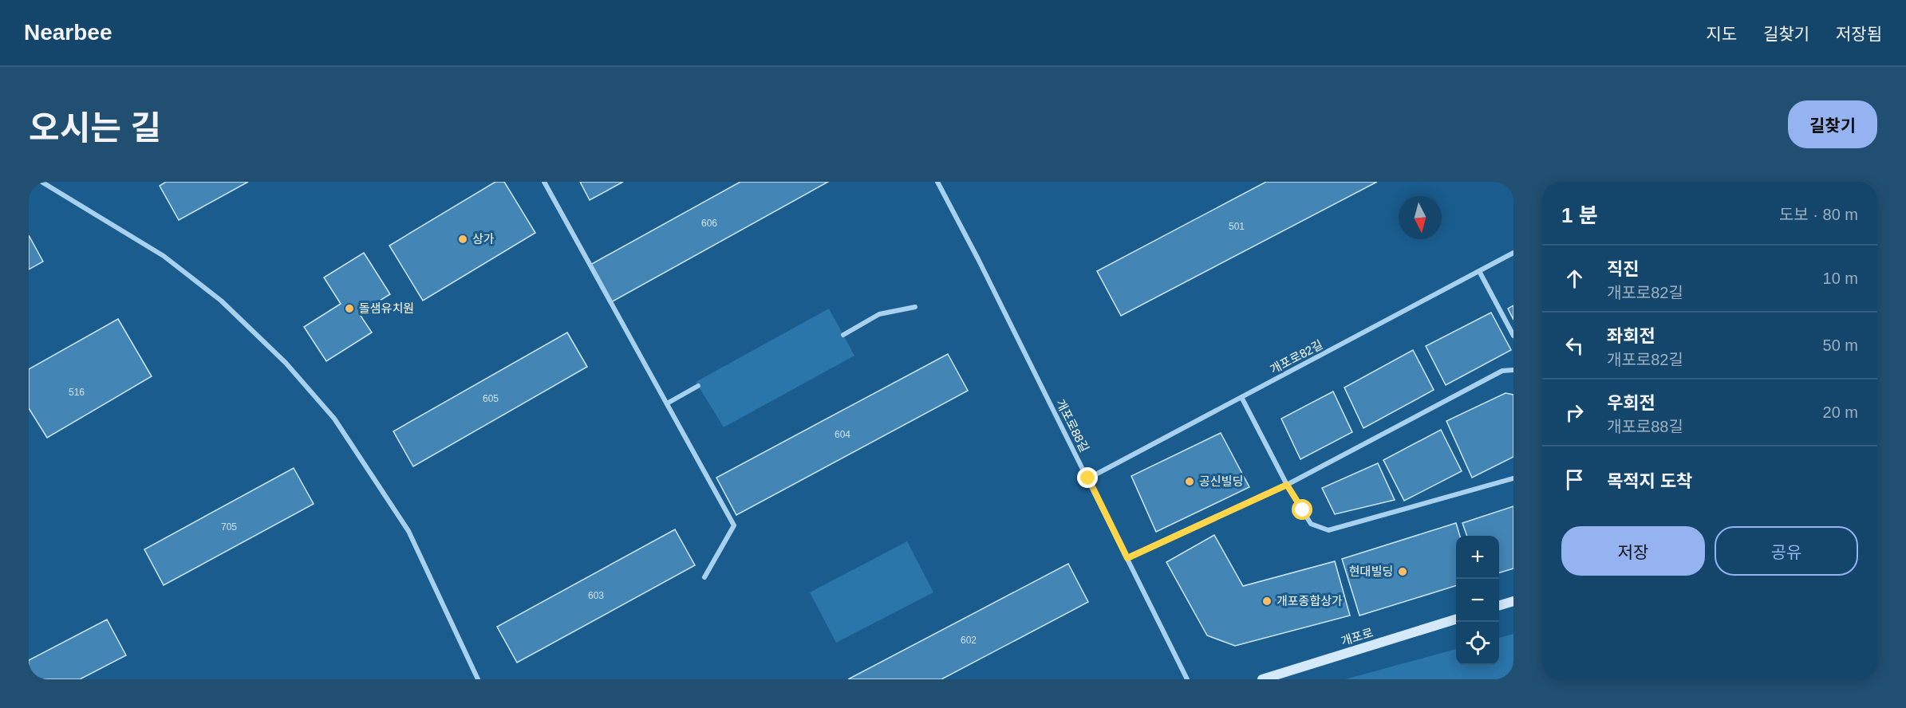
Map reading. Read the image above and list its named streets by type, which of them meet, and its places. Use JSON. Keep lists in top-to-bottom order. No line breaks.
{"streets":{"street":["개포로82길","개포로88길","개포로"]},"crossings":[["개포로82길","개포로88길"]],"places":["상가","돌샘유치원","공신빌딩","현대빌딩","개포종합상가"],"house_numbers":["606","501","516","605","604","705","603","602"],"north":"bottom","page":{"header":"Nearbee","nav":["지도","길찾기","저장됨"],"title":"오시는 길","buttons":["길찾기",["저장","공유"]],"heading":["1 분","도보 · 80 m"],"list":[["직진","개포로82길","10 m"],["좌회전","개포로82길","50 m"],["우회전","개포로88길","20 m"],"목적지 도착"],"map_buttons":["+","−"]}}
